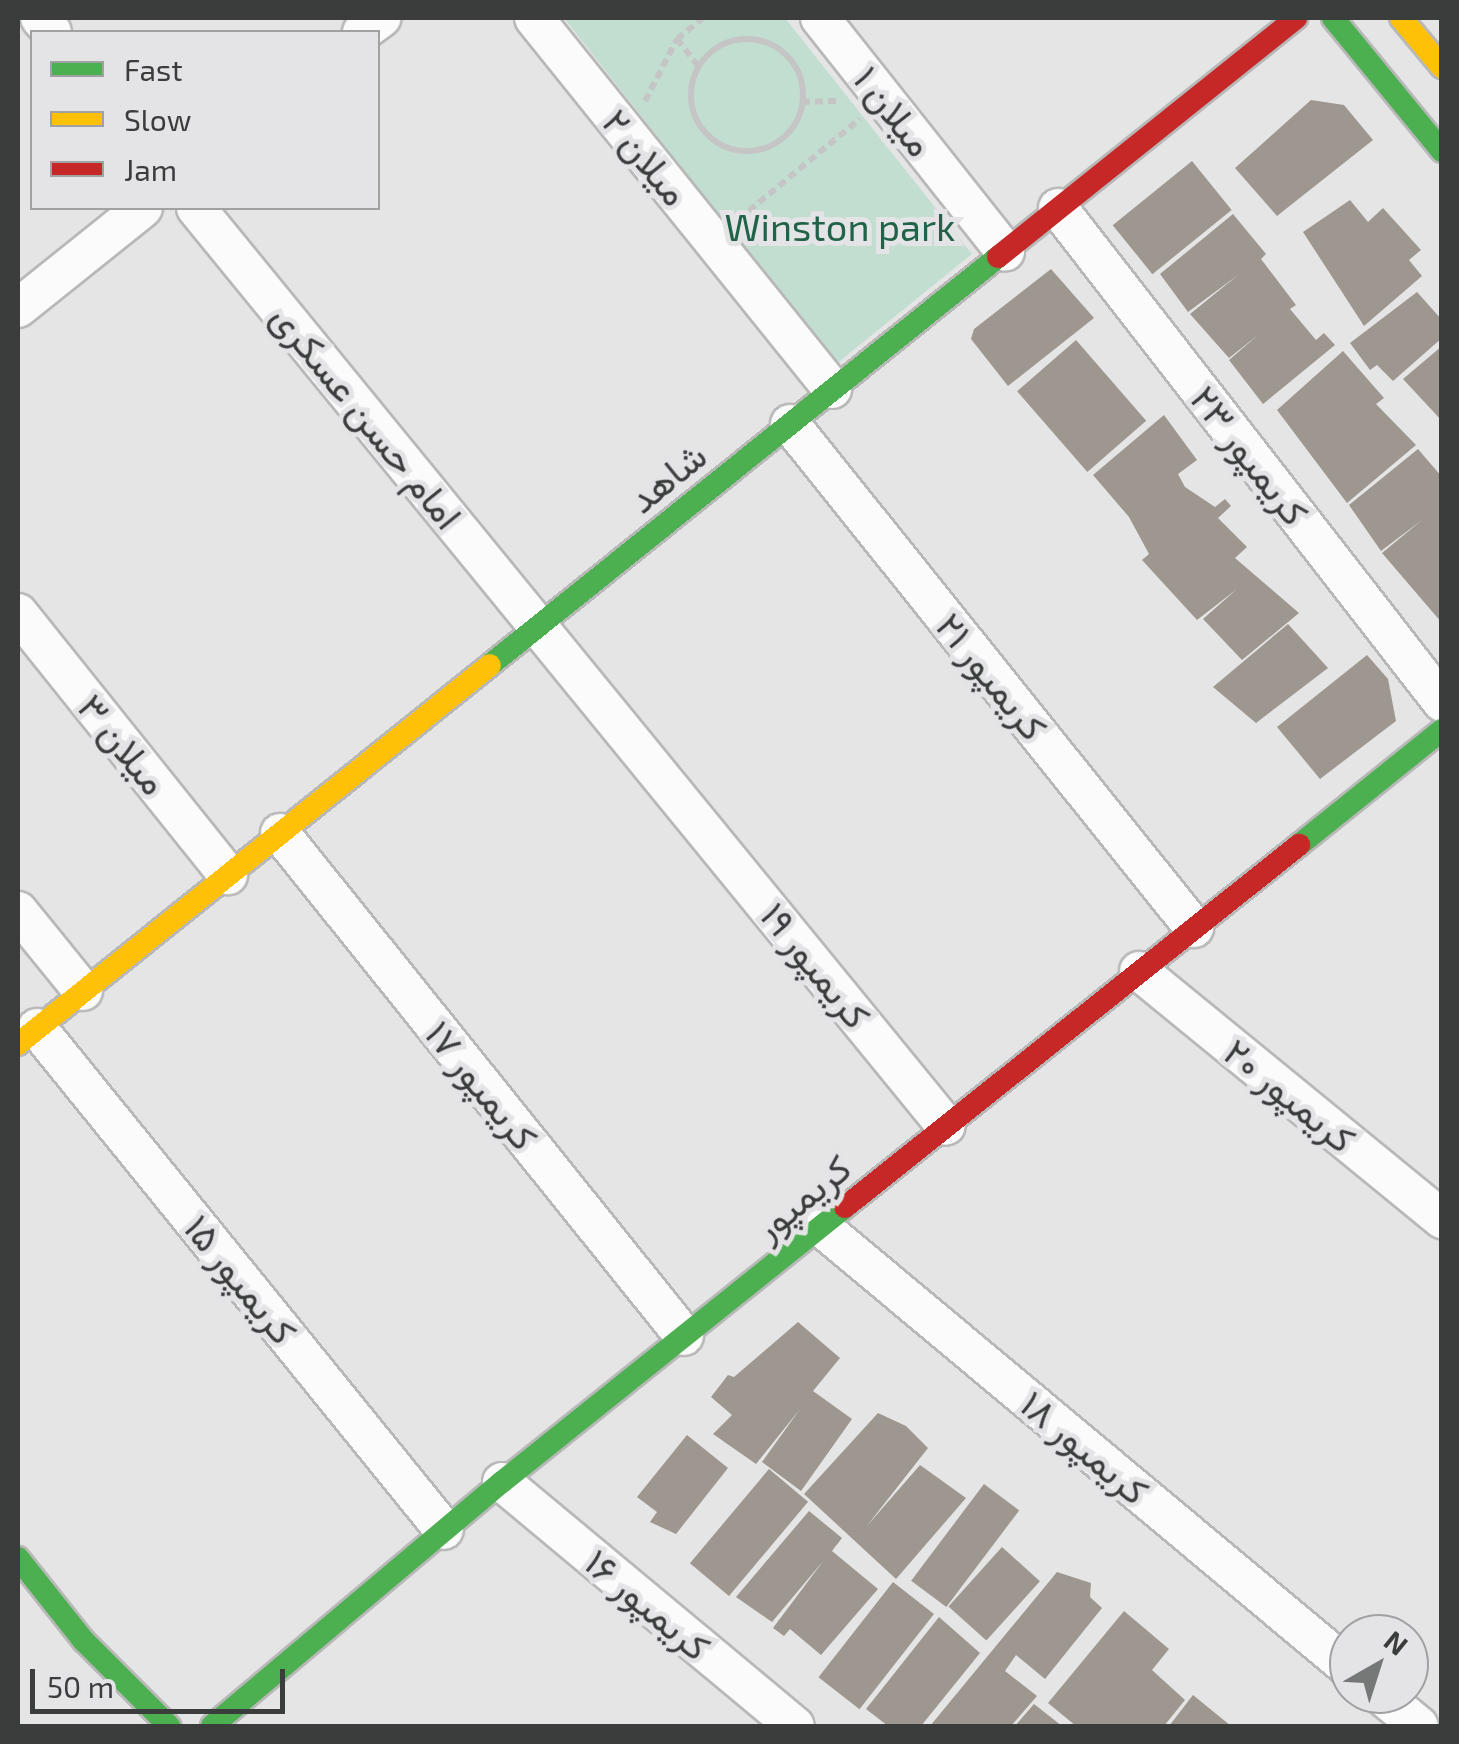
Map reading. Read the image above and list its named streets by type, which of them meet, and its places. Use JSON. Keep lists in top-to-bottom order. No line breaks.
{"streets":{"street":["میلان ۱","میلان ۲","امام حسن عسکری","کریمپور ۲۳","شاهد","کریمپور ۲۱","میلان ۳","کریمپور ۱۹","کریمپور ۱۷","کریمپور ۲۰","کریمپور","کریمپور ۱۵","کریمپور ۱۸","کریمپور ۱۶"]},"crossings":[["میلان ۱","شاهد"],["میلان ۲","شاهد"],["امام حسن عسکری","شاهد"],["امام حسن عسکری","کریمپور ۱۹"],["کریمپور ۲۳","شاهد"],["شاهد","کریمپور ۲۱"],["شاهد","میلان ۳"],["شاهد","کریمپور ۱۷"],["شاهد","کریمپور ۱۵"],["کریمپور ۲۱","کریمپور"],["کریمپور ۱۹","کریمپور"],["کریمپور ۱۷","کریمپور"],["کریمپور ۲۰","کریمپور"],["کریمپور","کریمپور ۱۵"],["کریمپور","کریمپور ۱۸"],["کریمپور","کریمپور ۱۶"]],"parks":["Winston park"],"legend":["Fast","Slow","Jam"],"scale_bar":"50 m","north":"top right"}
